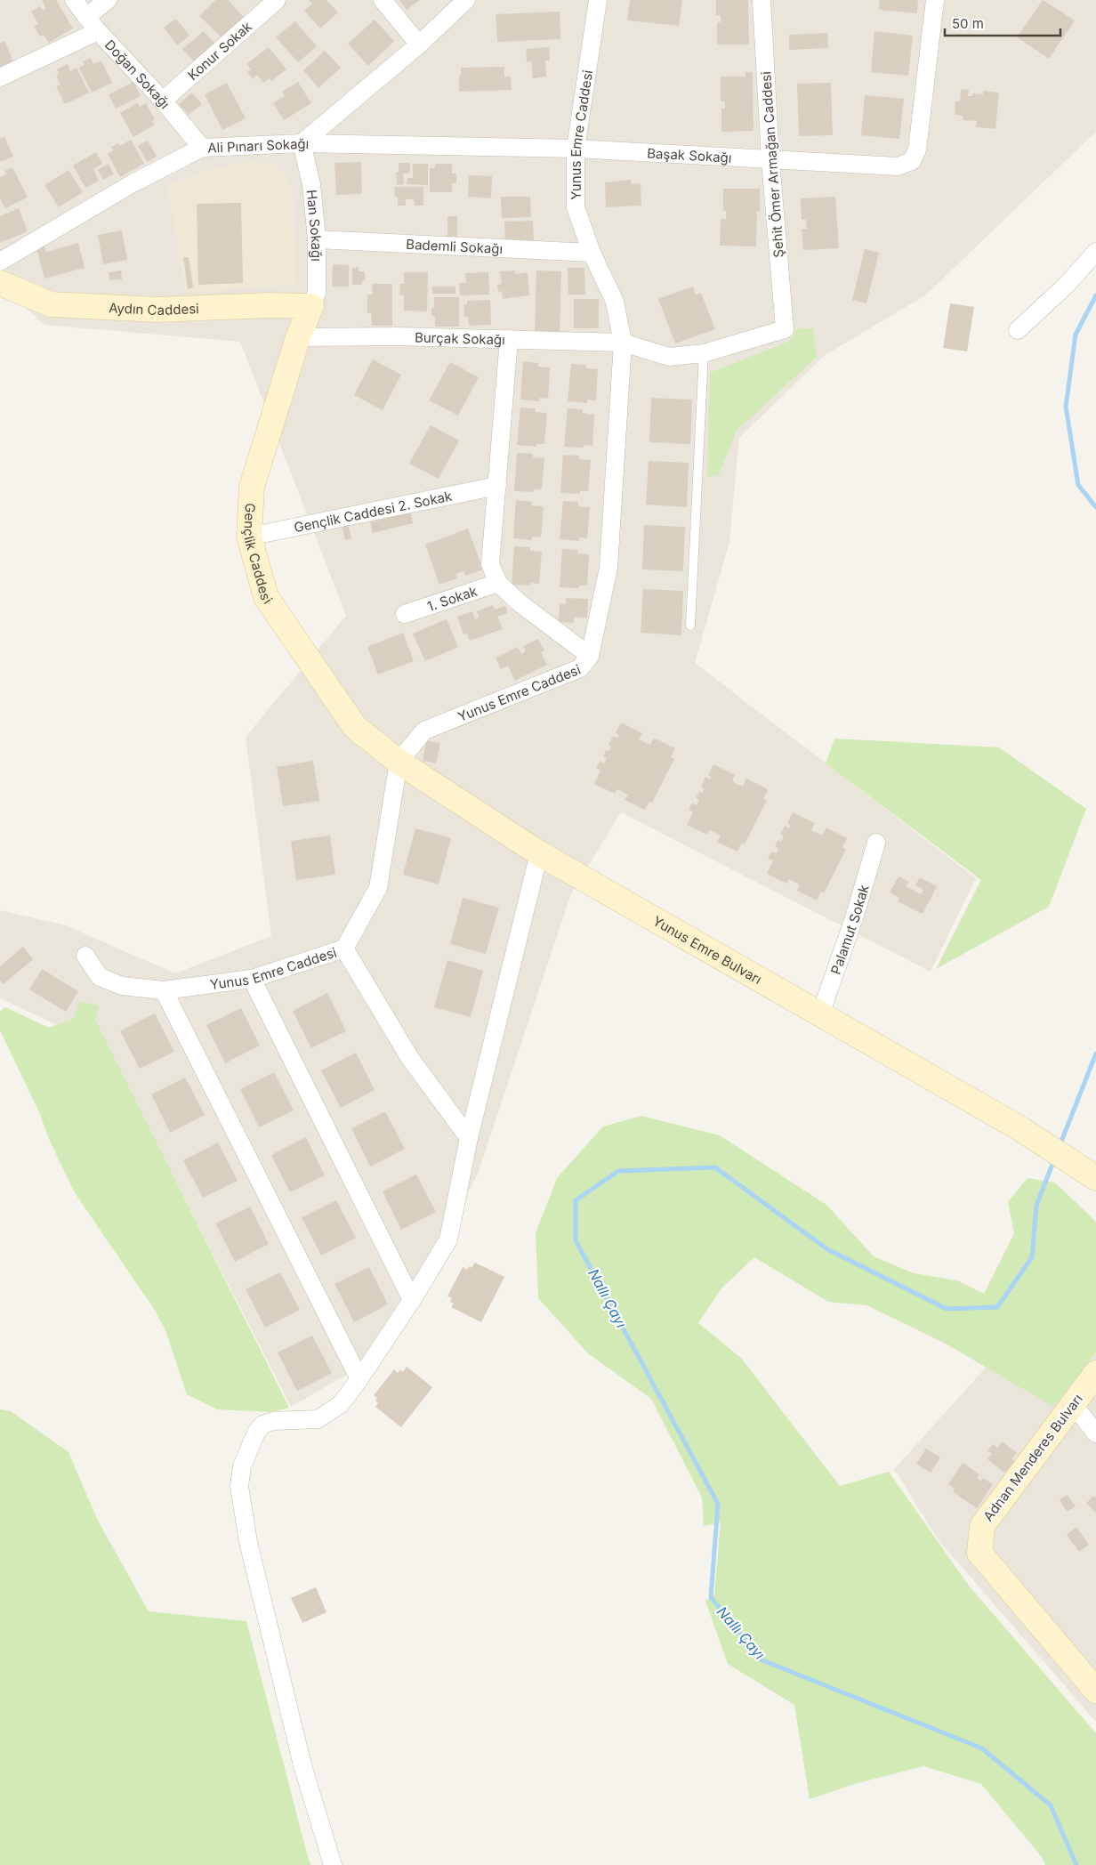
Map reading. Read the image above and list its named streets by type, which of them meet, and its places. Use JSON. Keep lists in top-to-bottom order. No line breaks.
{"streets":{"street":["Konur Sokak","Doğan Sokağı","Yunus Emre Caddesi","Ali Pınarı Sokağı","Başak Sokağı","Şehit Ömer Armağan Caddesi","Han Sokağı","Bademli Sokağı","Aydın Caddesi","Burçak Sokağı","Gençlik Caddesi 2. Sokak","Gençlik Caddesi","1. Sokak","Palamut Sokak","Yunus Emre Bulvarı","Adnan Menderes Bulvarı"]},"crossings":[["Konur Sokak","Doğan Sokağı"],["Doğan Sokağı","Ali Pınarı Sokağı"],["Yunus Emre Caddesi","Başak Sokağı"],["Yunus Emre Caddesi","Bademli Sokağı"],["Yunus Emre Caddesi","Burçak Sokağı"],["Yunus Emre Caddesi","Gençlik Caddesi"],["Yunus Emre Caddesi","Yunus Emre Bulvarı"],["Ali Pınarı Sokağı","Başak Sokağı"],["Ali Pınarı Sokağı","Han Sokağı"],["Başak Sokağı","Şehit Ömer Armağan Caddesi"],["Başak Sokağı","Han Sokağı"],["Şehit Ömer Armağan Caddesi","Burçak Sokağı"],["Han Sokağı","Bademli Sokağı"],["Han Sokağı","Aydın Caddesi"],["Han Sokağı","Gençlik Caddesi"],["Aydın Caddesi","Gençlik Caddesi"],["Burçak Sokağı","Gençlik Caddesi"],["Gençlik Caddesi 2. Sokak","Gençlik Caddesi"],["Gençlik Caddesi","Yunus Emre Bulvarı"],["Palamut Sokak","Yunus Emre Bulvarı"]],"water":["Nallı Çayı"],"scale_bar":"50 m"}
